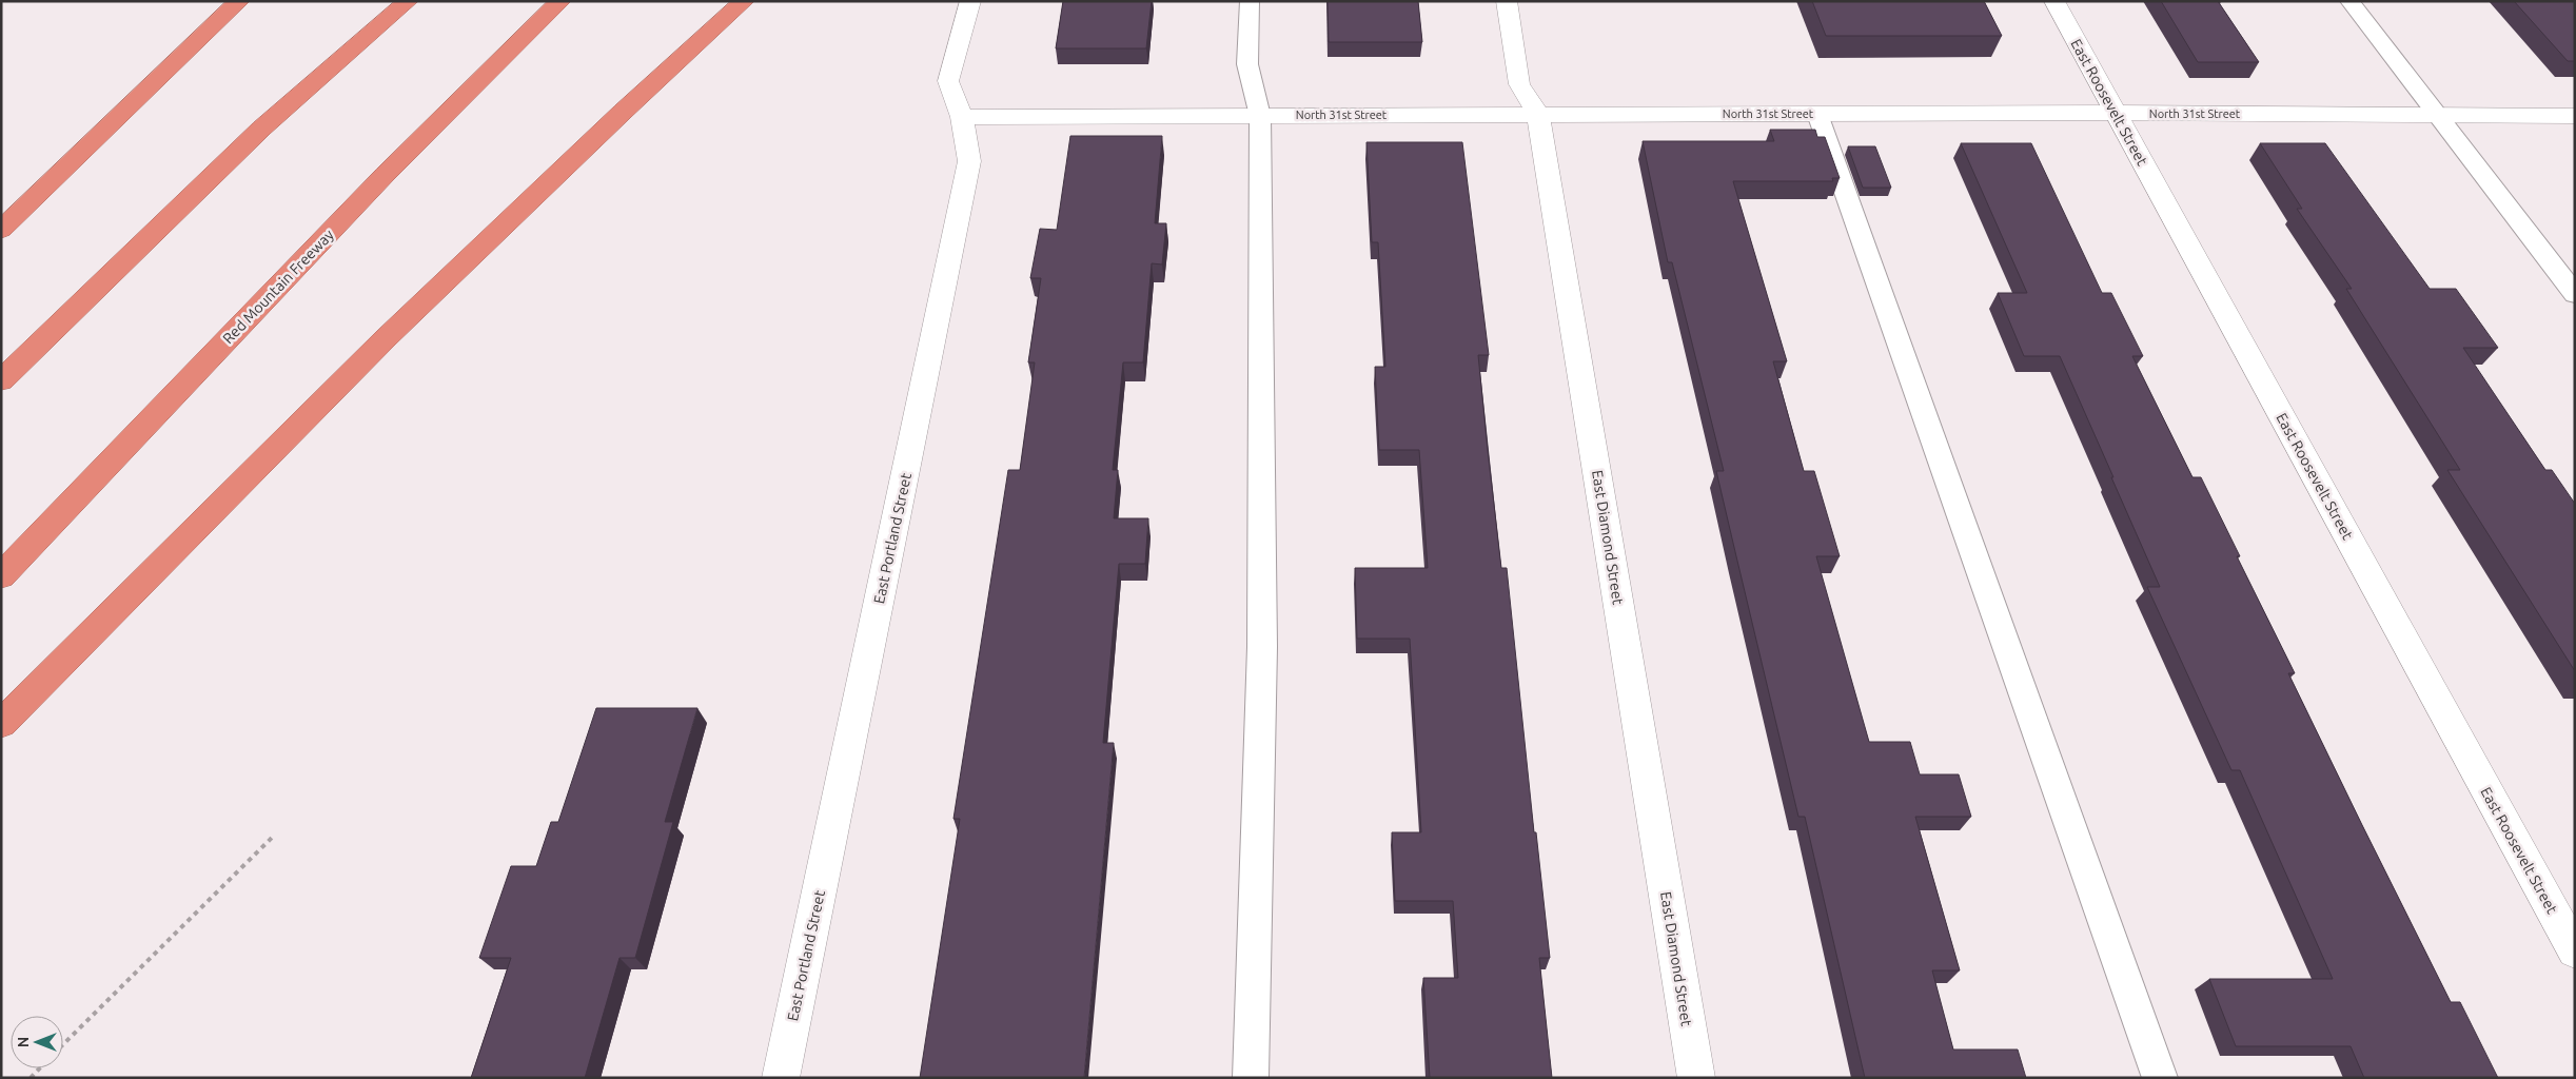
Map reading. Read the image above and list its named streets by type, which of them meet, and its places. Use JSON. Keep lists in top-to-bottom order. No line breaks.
{"streets":{"highway":["Red Mountain Freeway"],"street":["East Roosevelt Street","North 31st Street","East Diamond Street","East Portland Street"]},"crossings":[["East Roosevelt Street","North 31st Street"],["North 31st Street","East Diamond Street"],["North 31st Street","East Portland Street"]],"north":"left"}
